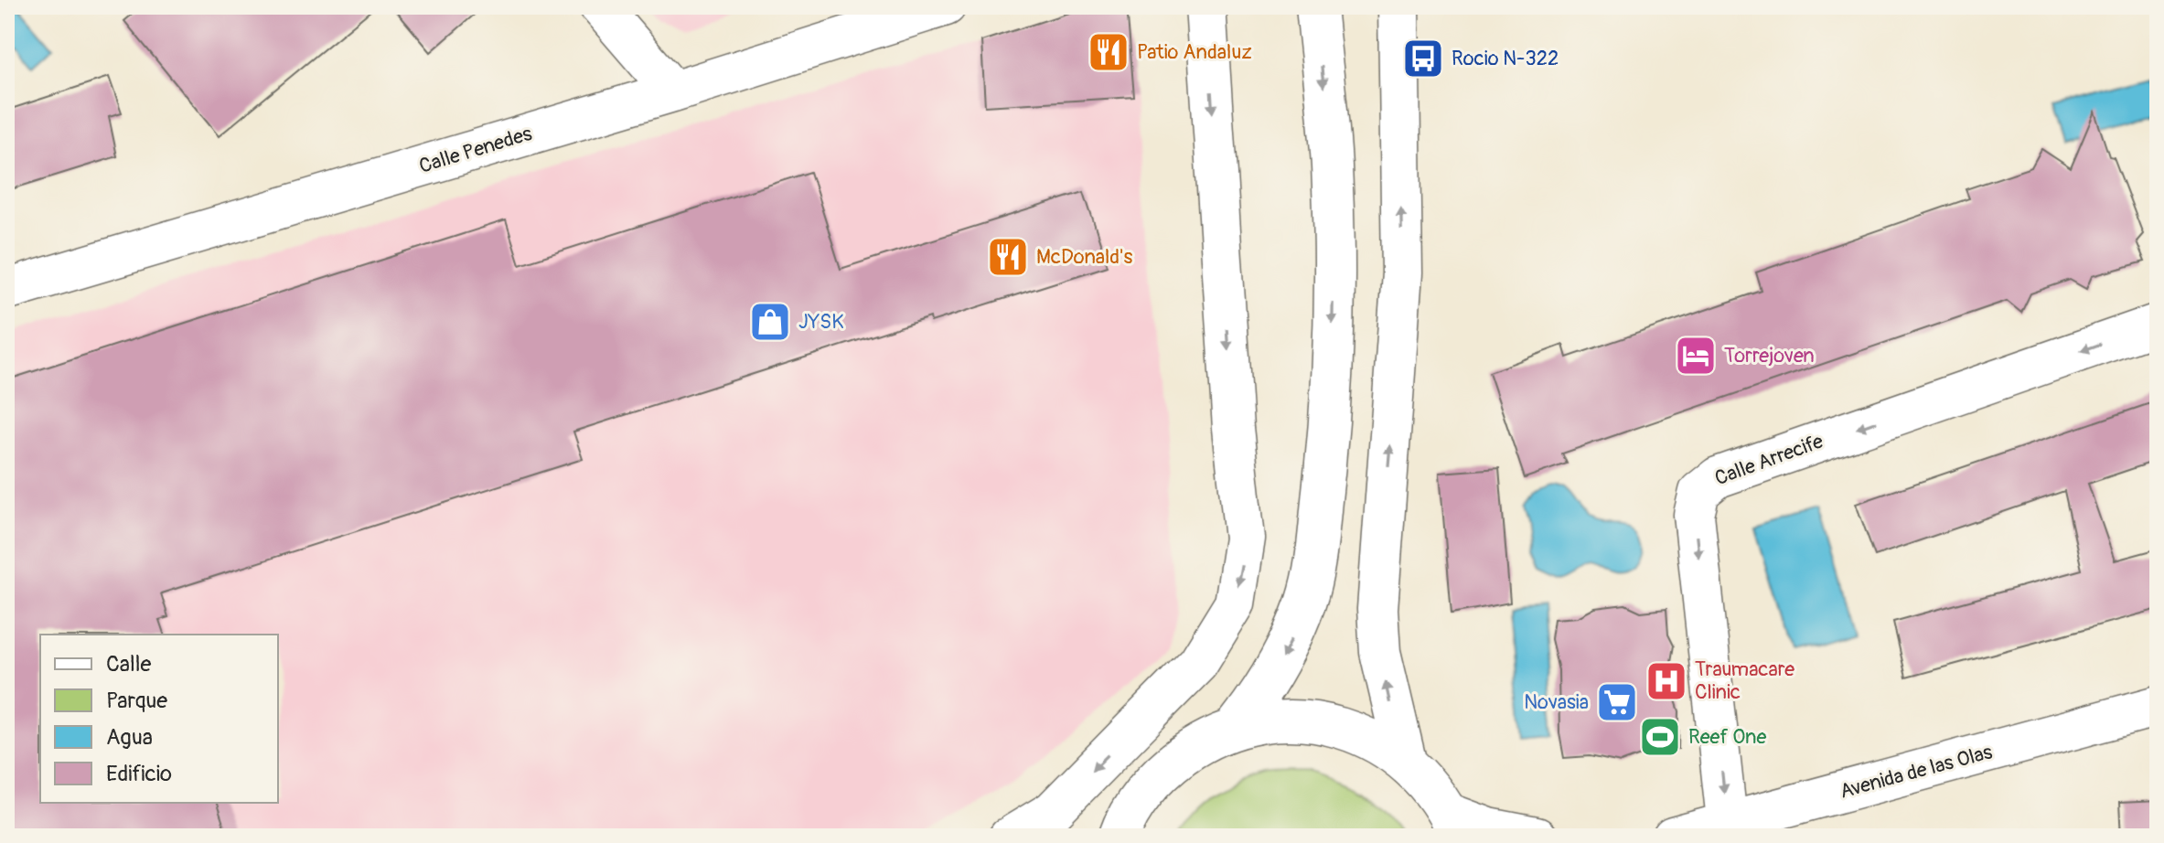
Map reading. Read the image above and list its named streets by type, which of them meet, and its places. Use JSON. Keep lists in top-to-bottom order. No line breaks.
{"streets":{"main road":["Calle Penedes","Calle Arrecife","Avenida de las Olas"]},"crossings":[["Calle Arrecife","Avenida de las Olas"]],"places":{"restaurant":["Patio Andaluz","McDonald's"],"bus stop":["Rocio N-322"],"shop":["JYSK"],"hotel":["Torrejoven"],"hospital":["Traumacare Clinic"],"supermarket":["Novasia"],"sports":["Reef One"]},"legend":["Calle","Parque","Agua","Edificio"]}
